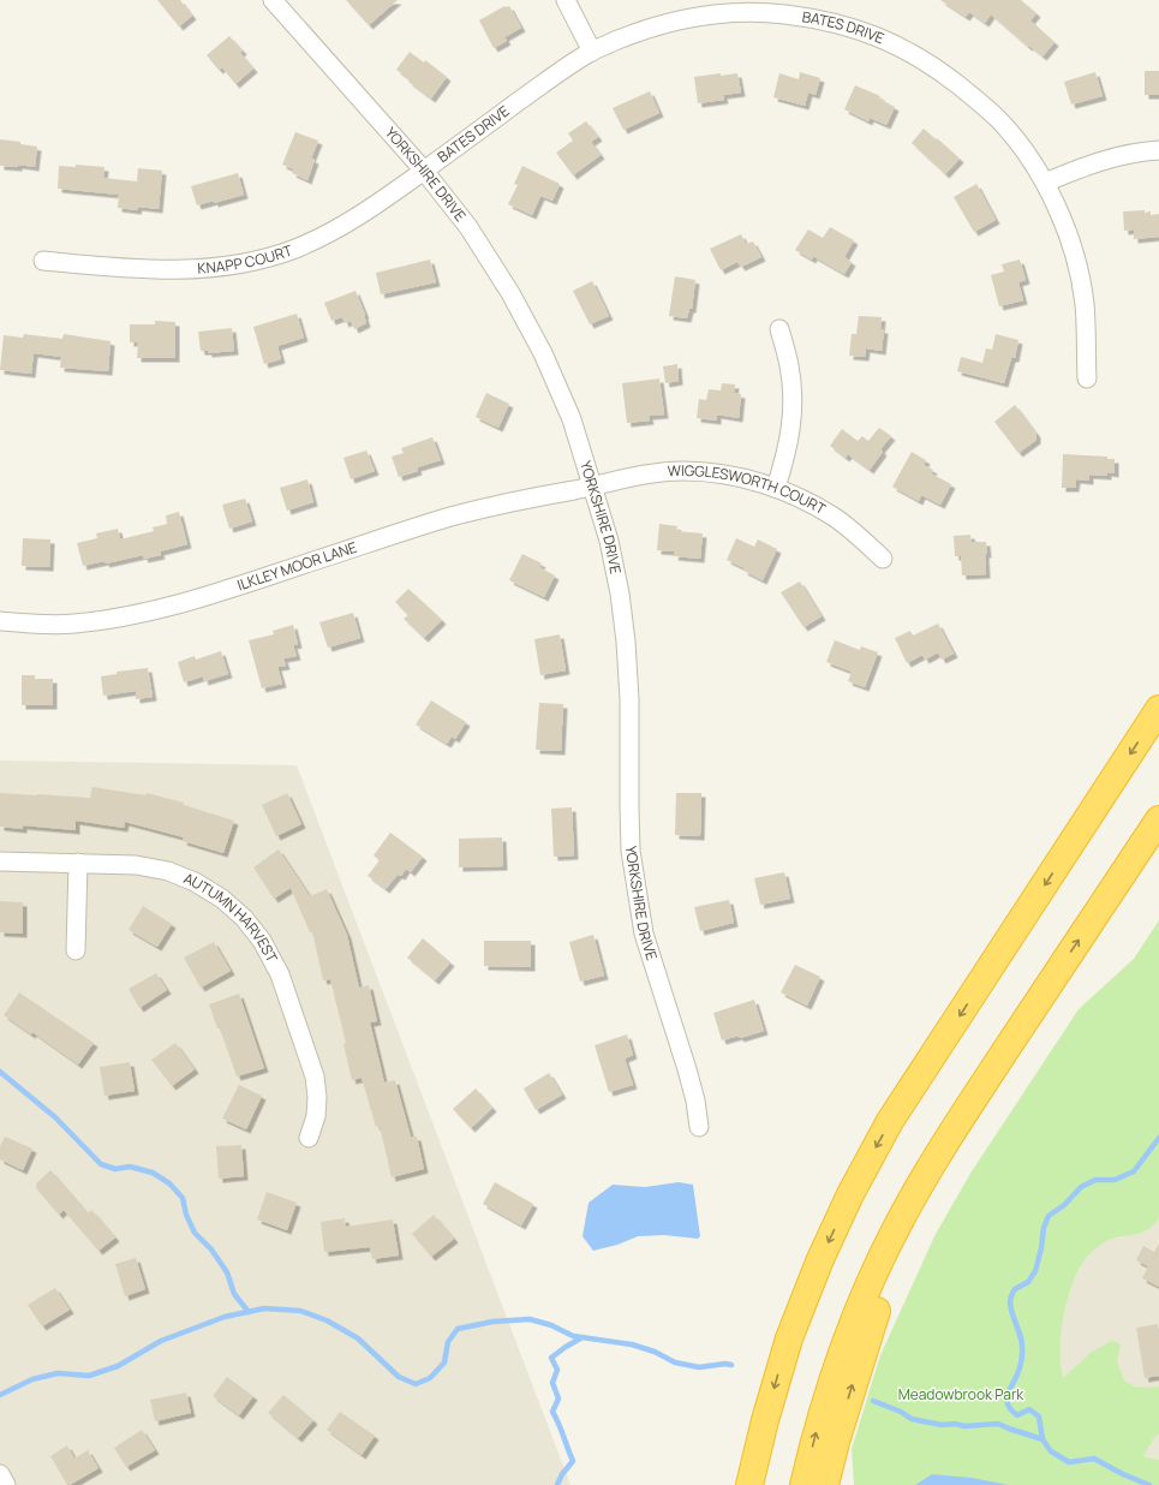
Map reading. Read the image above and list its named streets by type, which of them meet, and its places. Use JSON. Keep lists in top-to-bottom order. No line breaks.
{"streets":{"street":["BATES DRIVE","YORKSHIRE DRIVE","KNAPP COURT","WIGGLESWORTH COURT","ILKLEY MOOR LANE","AUTUMN HARVEST"]},"crossings":[["BATES DRIVE","YORKSHIRE DRIVE"],["BATES DRIVE","KNAPP COURT"],["YORKSHIRE DRIVE","KNAPP COURT"],["YORKSHIRE DRIVE","WIGGLESWORTH COURT"],["YORKSHIRE DRIVE","ILKLEY MOOR LANE"],["WIGGLESWORTH COURT","ILKLEY MOOR LANE"]],"parks":["Meadowbrook Park"]}
